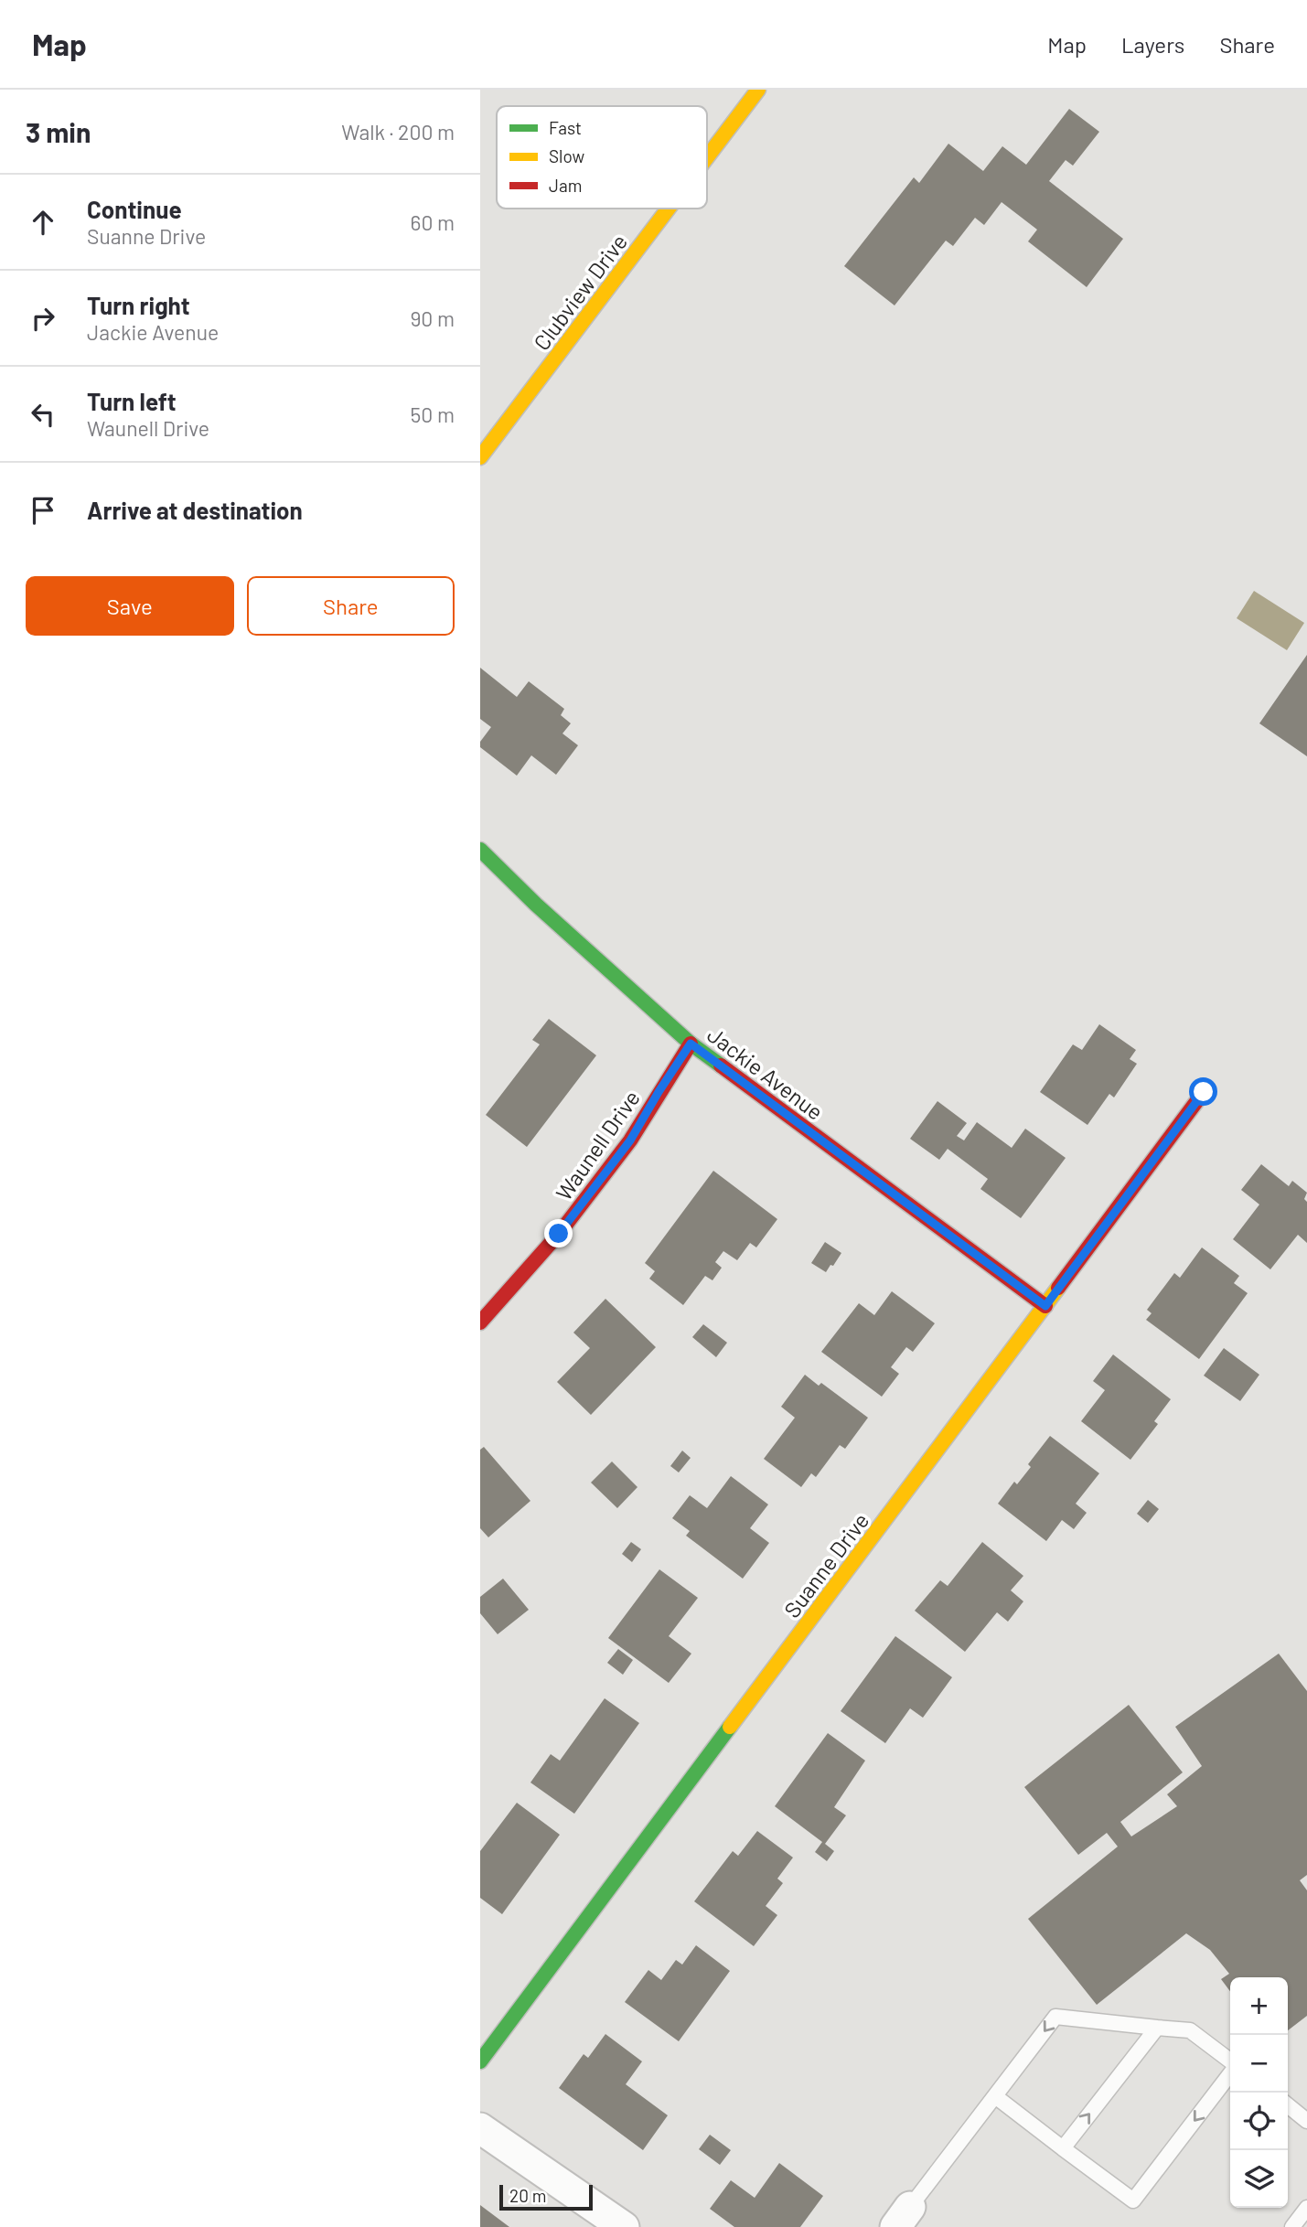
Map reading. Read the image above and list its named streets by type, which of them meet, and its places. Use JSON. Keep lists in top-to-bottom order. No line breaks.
{"streets":{"street":["Clubview Drive","Jackie Avenue","Waunell Drive","Suanne Drive"]},"crossings":[["Jackie Avenue","Waunell Drive"],["Jackie Avenue","Suanne Drive"]],"legend":["Fast","Slow","Jam"],"scale_bar":"20 m","page":{"header":"Map","nav":["Map","Layers","Share"],"heading":["3 min","Walk · 200 m"],"list":[["Continue","Suanne Drive","60 m"],["Turn right","Jackie Avenue","90 m"],["Turn left","Waunell Drive","50 m"],"Arrive at destination"],"buttons":["Save","Share"],"map_buttons":["+","−"],"scale":"20 m"}}
